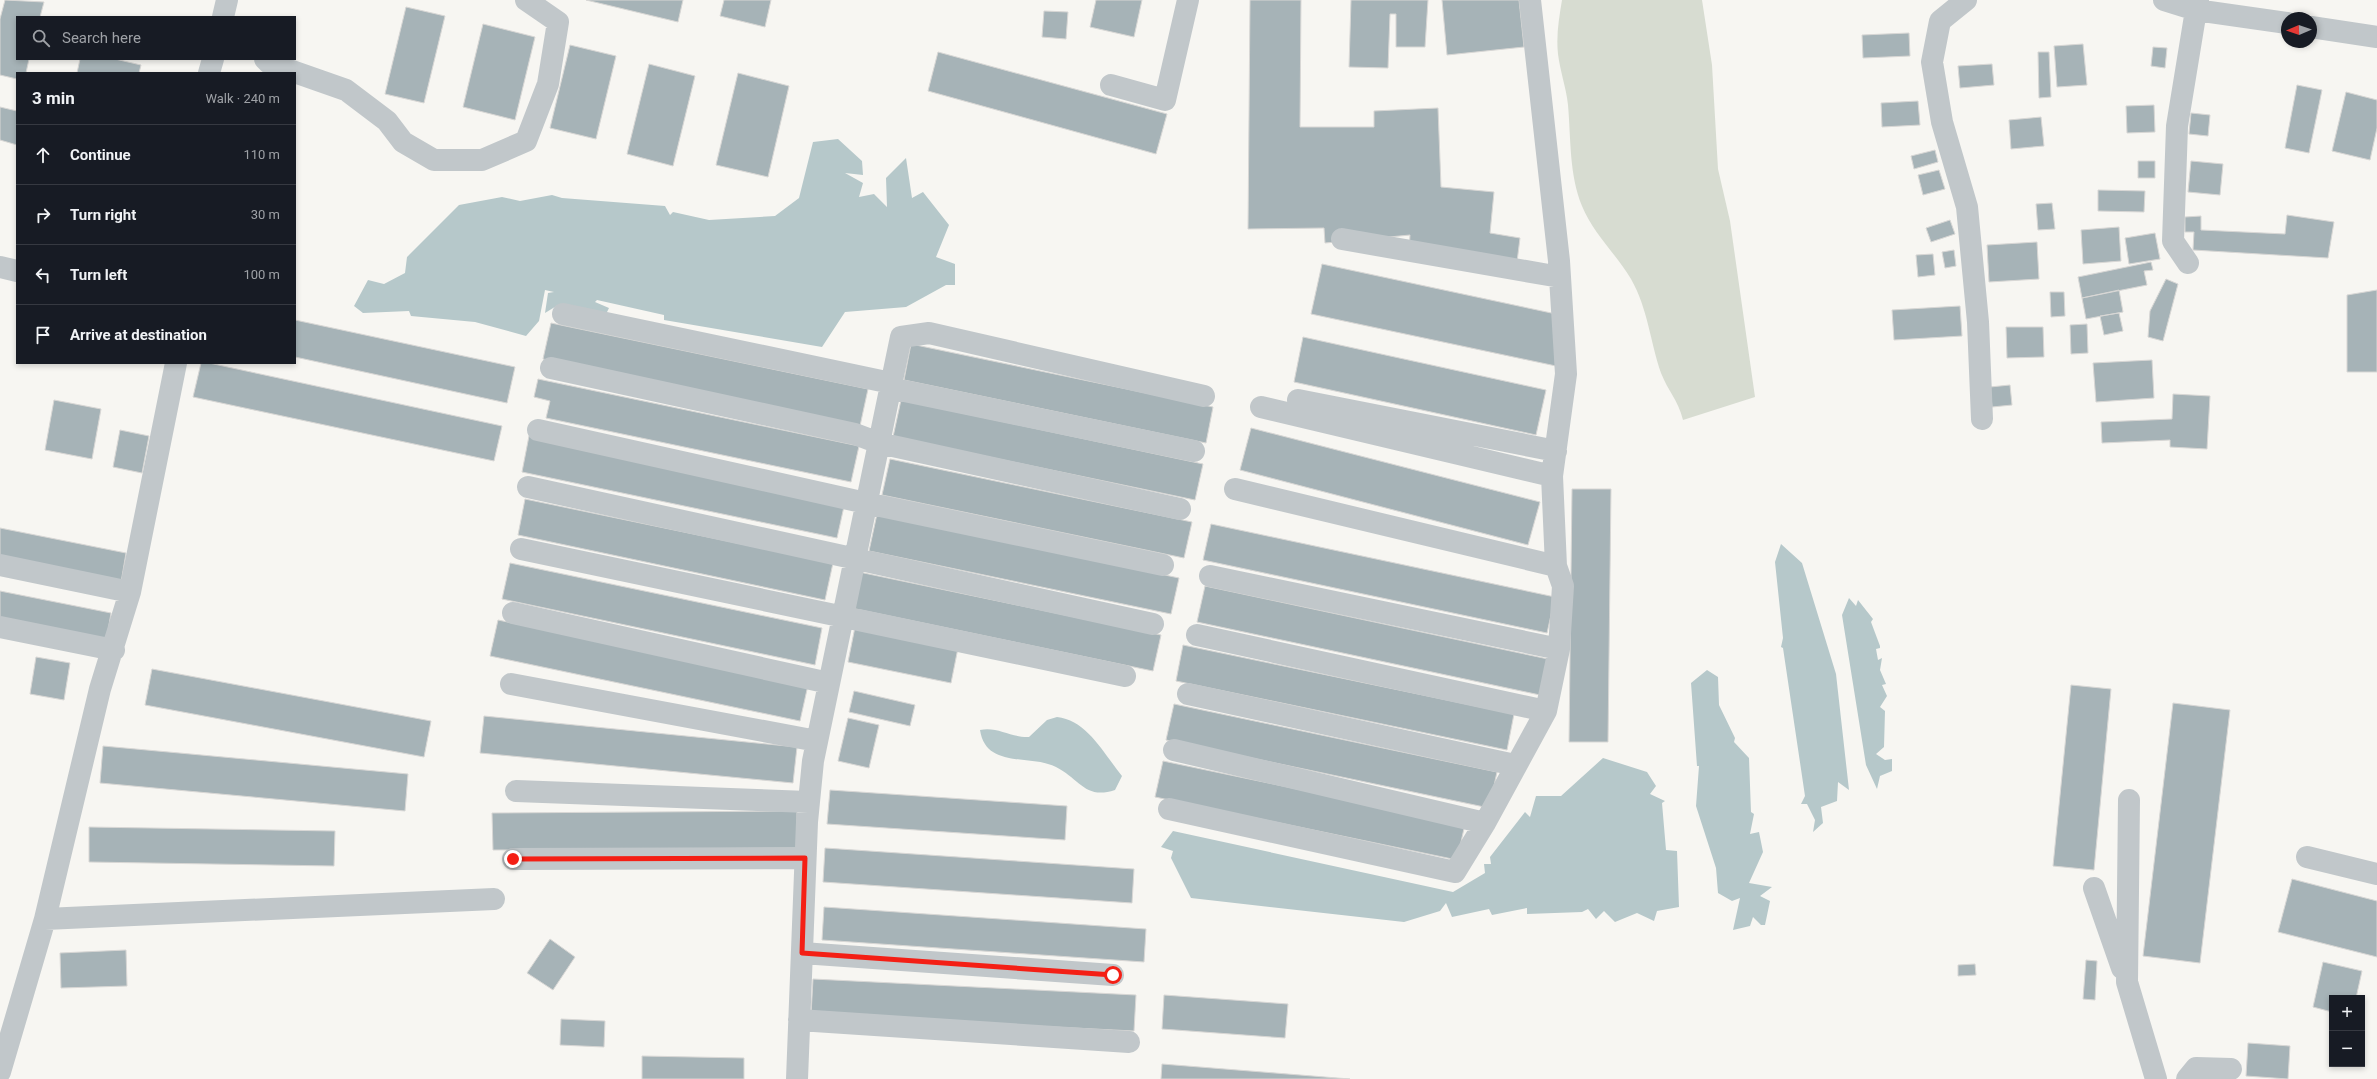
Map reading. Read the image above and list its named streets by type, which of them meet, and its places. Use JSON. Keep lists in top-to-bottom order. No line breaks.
{"north":"left","page":{"search":"Search here","heading":["3 min","Walk · 240 m"],"list":[["Continue","110 m"],["Turn right","30 m"],["Turn left","100 m"],"Arrive at destination"],"map_buttons":["+","−"]}}
